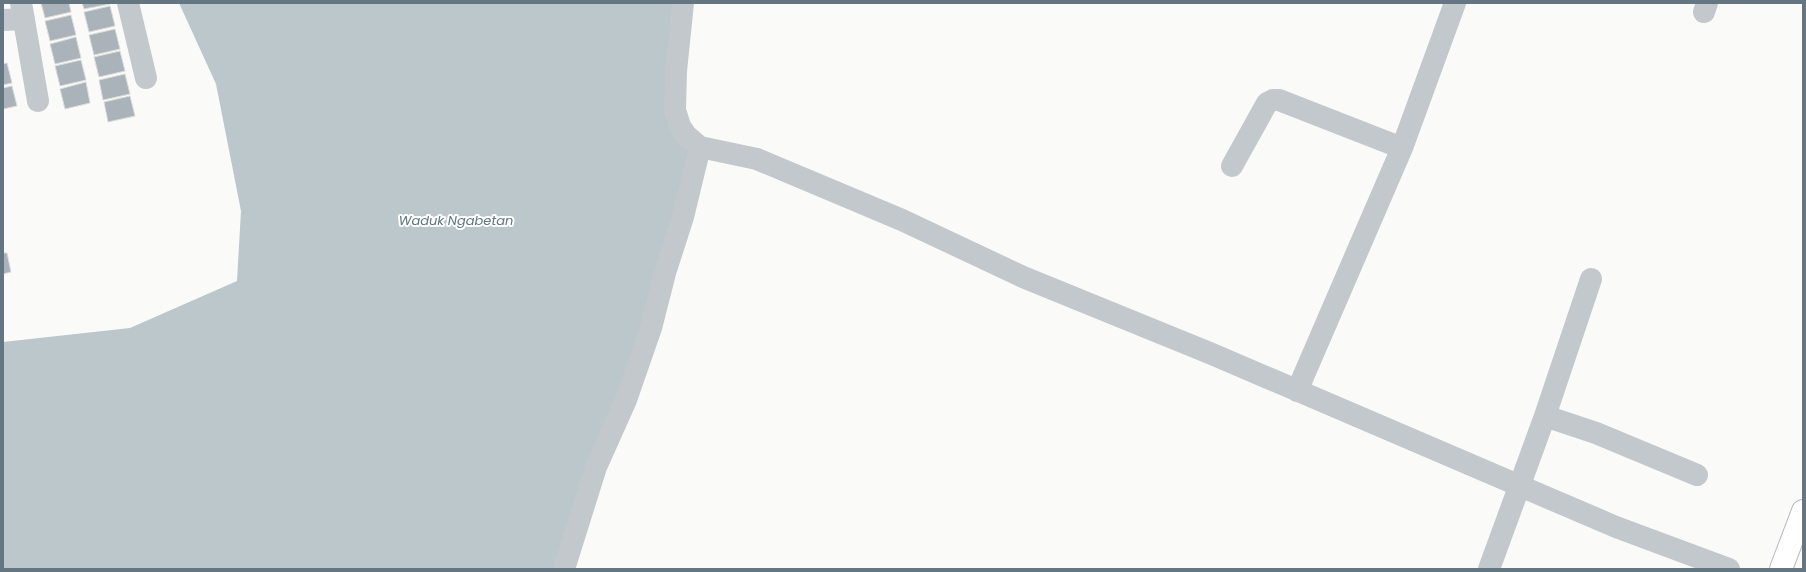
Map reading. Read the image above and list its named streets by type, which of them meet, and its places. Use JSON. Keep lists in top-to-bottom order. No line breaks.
{"water":["Waduk Ngabetan"]}
